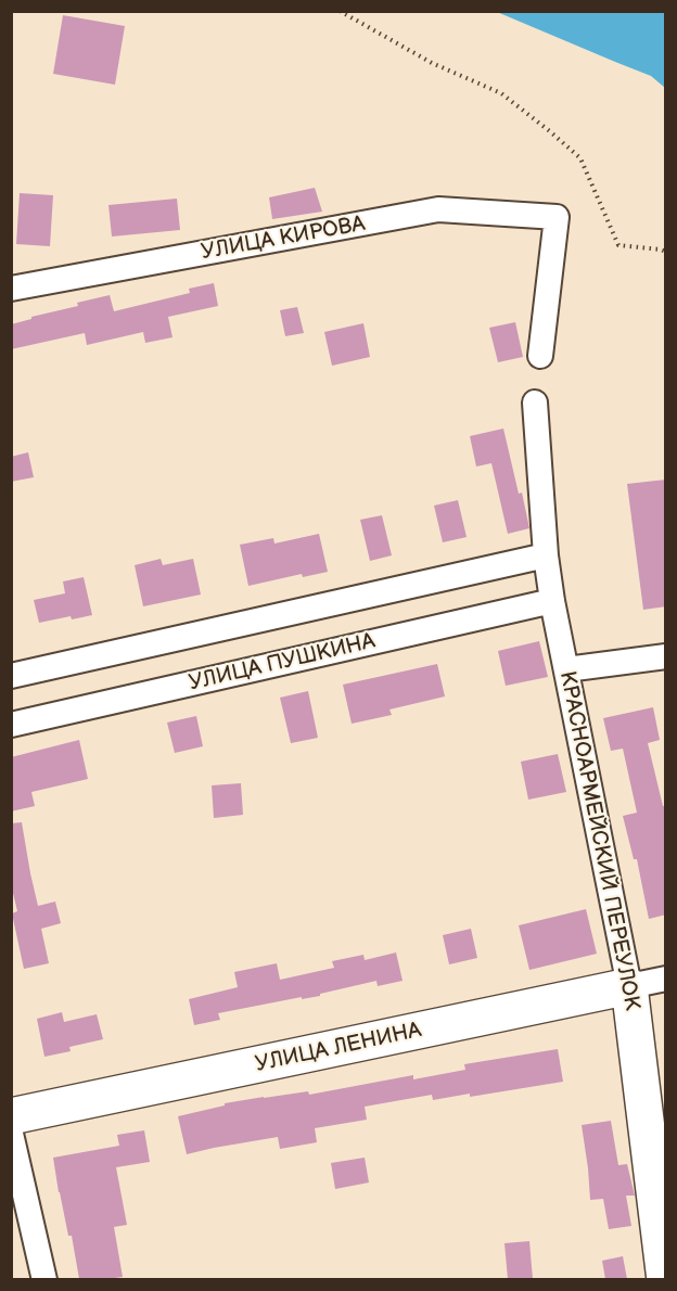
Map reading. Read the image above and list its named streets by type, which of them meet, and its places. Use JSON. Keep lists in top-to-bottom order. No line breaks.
{"streets":{"street":["УЛИЦА КИРОВА","УЛИЦА ПУШКИНА","КРАСНОАРМЕЙСКИЙ ПЕРЕУЛОК","УЛИЦА ЛЕНИНА"]},"crossings":[["УЛИЦА ПУШКИНА","КРАСНОАРМЕЙСКИЙ ПЕРЕУЛОК"],["КРАСНОАРМЕЙСКИЙ ПЕРЕУЛОК","УЛИЦА ЛЕНИНА"]]}
